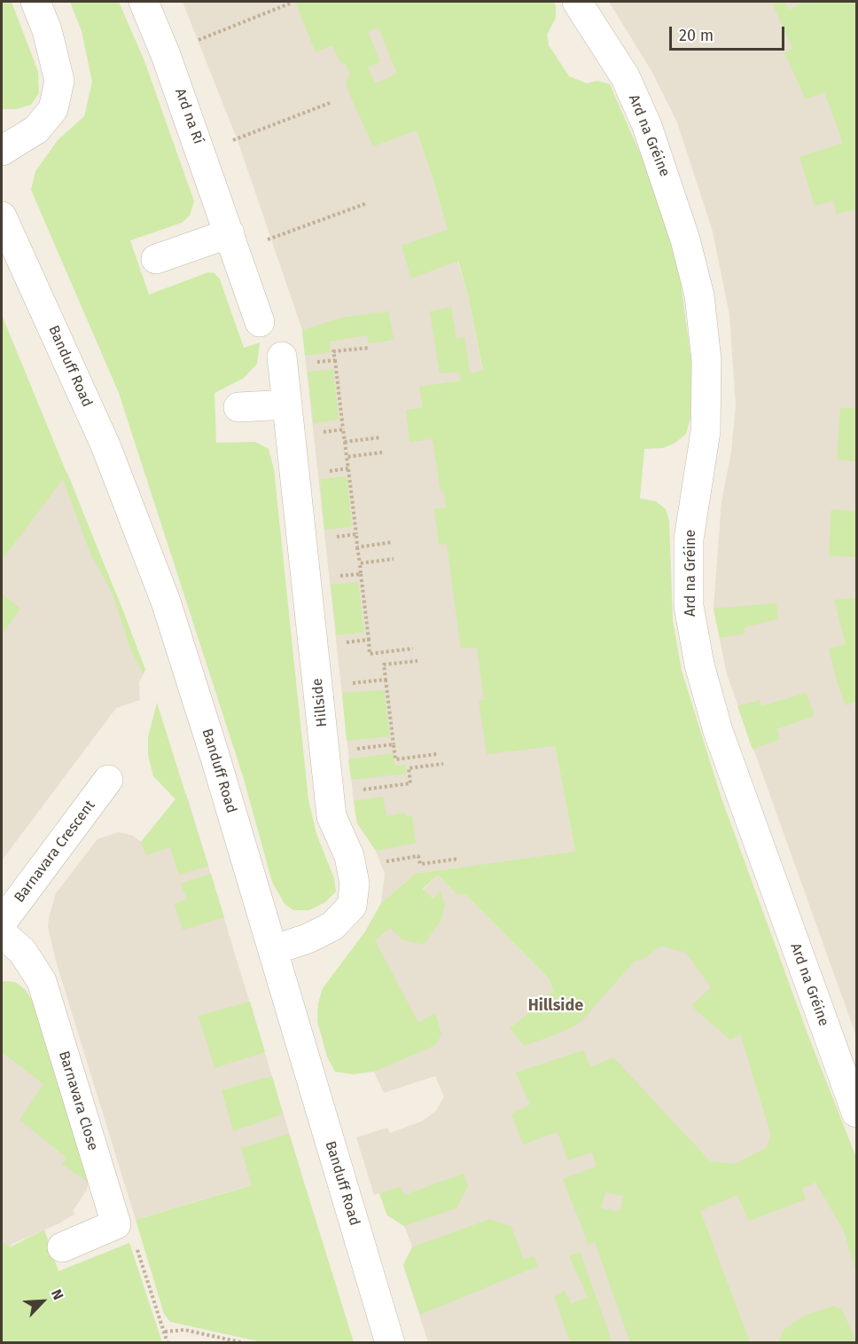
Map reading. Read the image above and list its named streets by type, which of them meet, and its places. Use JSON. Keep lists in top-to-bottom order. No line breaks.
{"streets":{"street":["Ard na Rí","Ard na Gréine","Banduff Road","Hillside","Barnavara Crescent","Barnavara Close"]},"crossings":[["Banduff Road","Hillside"]],"districts":["Hillside"],"scale_bar":"20 m","north":"top right"}
